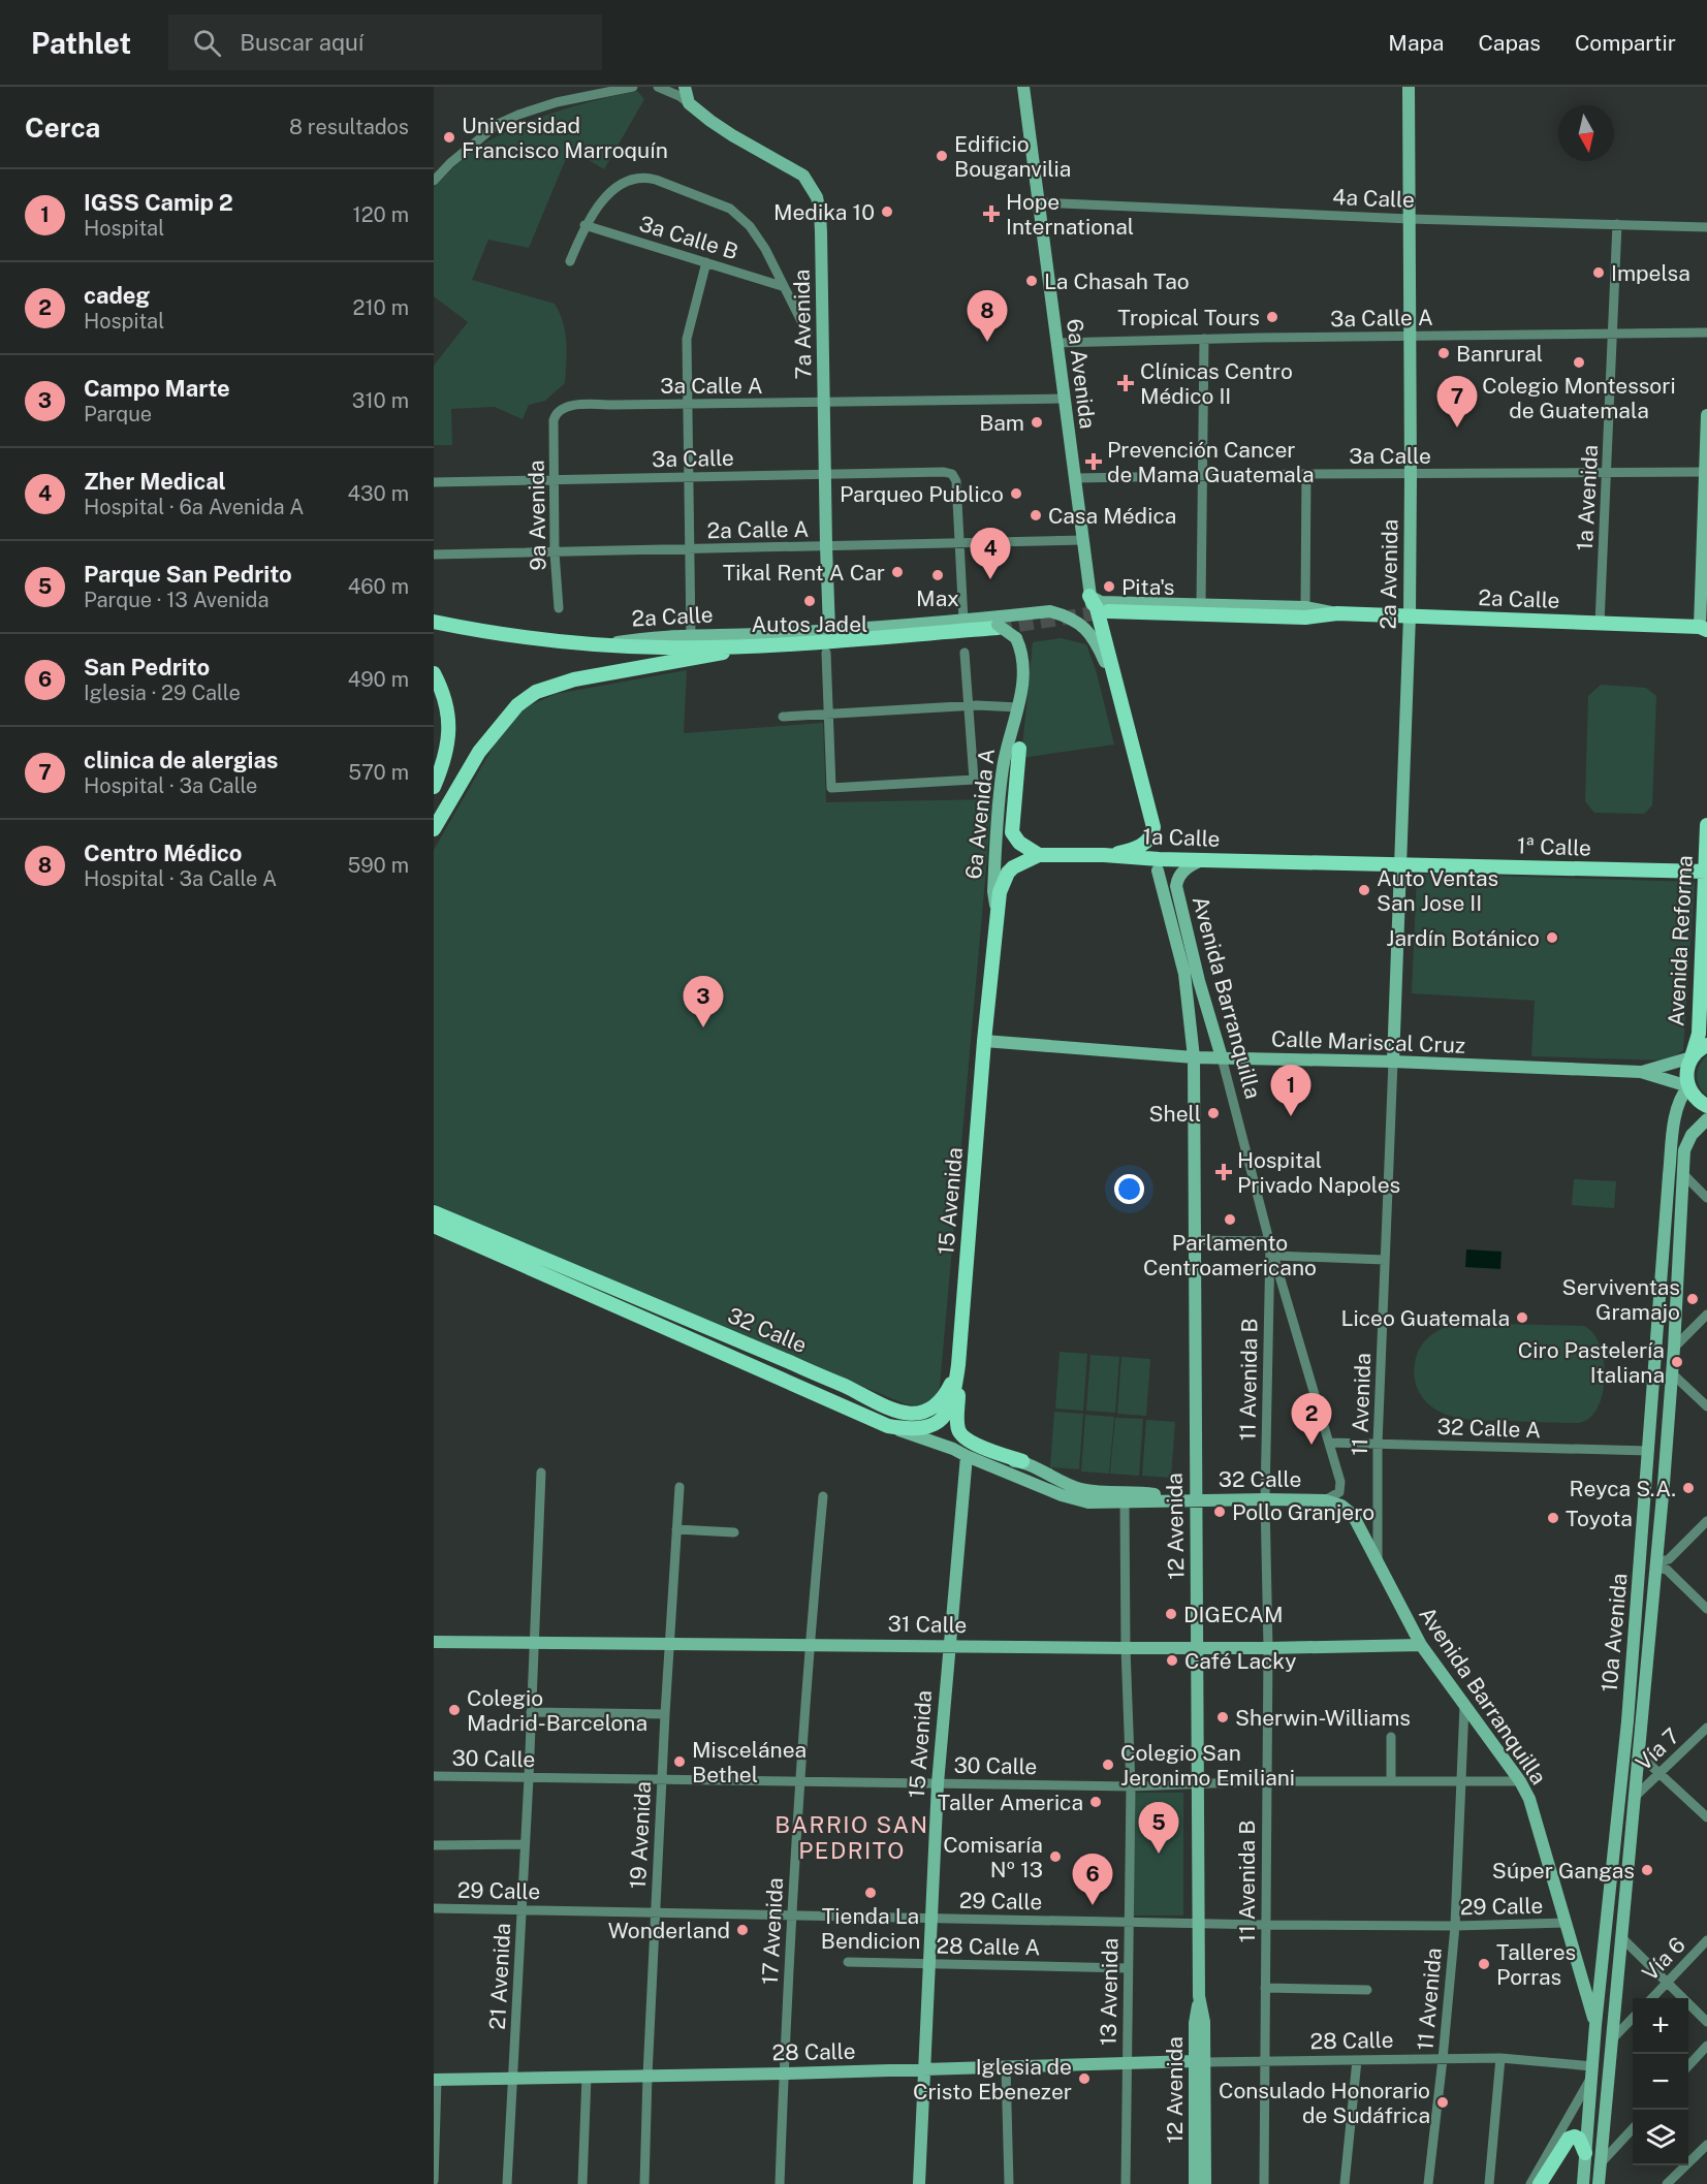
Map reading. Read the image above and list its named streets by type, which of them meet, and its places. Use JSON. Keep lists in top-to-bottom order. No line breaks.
{"streets":{"main road":["7a Avenida","6a Avenida","2a Avenida","2a Calle","6a Avenida A","1a Calle","1ª Calle","Avenida Reforma","Avenida Barranquilla","Calle Mariscal Cruz","15 Avenida","32 Calle","12 Avenida","31 Calle","10a Avenida","28 Calle"],"street":["4a Calle","3a Calle B","3a Calle A","3a Calle","1a Avenida","9a Avenida","2a Calle A","11 Avenida B","11 Avenida","32 Calle A","Vía 7","30 Calle","19 Avenida","29 Calle","17 Avenida","28 Calle A","Vía 6","21 Avenida","13 Avenida"]},"crossings":[["4a Calle","6a Avenida"],["4a Calle","1a Avenida"],["4a Calle","2a Avenida"],["3a Calle A","7a Avenida"],["3a Calle A","6a Avenida"],["3a Calle A","1a Avenida"],["3a Calle A","9a Avenida"],["3a Calle A","2a Avenida"],["7a Avenida","3a Calle"],["7a Avenida","2a Calle A"],["7a Avenida","2a Calle"],["6a Avenida","3a Calle"],["6a Avenida","2a Calle A"],["6a Avenida","2a Calle"],["3a Calle","1a Avenida"],["3a Calle","9a Avenida"],["3a Calle","2a Calle A"],["3a Calle","2a Avenida"],["1a Avenida","2a Calle"],["9a Avenida","2a Calle A"],["2a Avenida","2a Calle"],["2a Avenida","1a Calle"],["2a Avenida","1ª Calle"],["2a Avenida","Calle Mariscal Cruz"],["2a Avenida","11 Avenida"],["2a Calle","6a Avenida A"],["6a Avenida A","1a Calle"],["6a Avenida A","Calle Mariscal Cruz"],["6a Avenida A","15 Avenida"],["1a Calle","1ª Calle"],["1a Calle","Avenida Barranquilla"],["1ª Calle","Avenida Reforma"],["Avenida Reforma","Calle Mariscal Cruz"],["Avenida Reforma","10a Avenida"],["Avenida Barranquilla","Calle Mariscal Cruz"],["Avenida Barranquilla","32 Calle"],["Avenida Barranquilla","11 Avenida B"],["Avenida Barranquilla","11 Avenida"],["Avenida Barranquilla","32 Calle A"],["Avenida Barranquilla","31 Calle"],["Avenida Barranquilla","10a Avenida"],["Avenida Barranquilla","30 Calle"],["Avenida Barranquilla","29 Calle"],["Calle Mariscal Cruz","15 Avenida"],["Calle Mariscal Cruz","11 Avenida"],["Calle Mariscal Cruz","12 Avenida"],["Calle Mariscal Cruz","10a Avenida"],["15 Avenida","32 Calle"],["15 Avenida","31 Calle"],["15 Avenida","30 Calle"],["15 Avenida","29 Calle"],["15 Avenida","28 Calle A"],["15 Avenida","28 Calle"],["32 Calle","11 Avenida B"],["32 Calle","12 Avenida"],["32 Calle","13 Avenida"],["11 Avenida B","31 Calle"],["11 Avenida B","30 Calle"],["11 Avenida B","29 Calle"],["11 Avenida B","28 Calle"],["11 Avenida","32 Calle A"],["11 Avenida","30 Calle"],["11 Avenida","29 Calle"],["11 Avenida","28 Calle"],["32 Calle A","10a Avenida"],["12 Avenida","31 Calle"],["12 Avenida","30 Calle"],["12 Avenida","29 Calle"],["12 Avenida","28 Calle"],["31 Calle","19 Avenida"],["31 Calle","17 Avenida"],["31 Calle","21 Avenida"],["31 Calle","13 Avenida"],["10a Avenida","Vía 7"],["10a Avenida","Vía 6"],["10a Avenida","28 Calle"],["30 Calle","19 Avenida"],["30 Calle","17 Avenida"],["30 Calle","21 Avenida"],["30 Calle","13 Avenida"],["19 Avenida","29 Calle"],["19 Avenida","28 Calle"],["29 Calle","17 Avenida"],["29 Calle","21 Avenida"],["29 Calle","13 Avenida"],["17 Avenida","28 Calle"],["28 Calle A","13 Avenida"],["21 Avenida","28 Calle"],["13 Avenida","28 Calle"]],"districts":["BARRIO SAN PEDRITO"],"places":{"other":["Universidad Francisco Marroquín","Edificio Bouganvilia","Medika 10","Impelsa","La Chasah Tao","Tropical Tours","Banrural","Colegio Montessori de Guatemala","Bam","Parqueo Publico","Casa Médica","Tikal Rent A Car","Max","Pita's","Autos Jadel","Auto Ventas San Jose II","Jardín Botánico","Shell","Parlamento Centroamericano","Serviventas Gramajo","Liceo Guatemala","Ciro Pastelería Italiana","Reyca S.A.","Pollo Granjero","Toyota","DIGECAM","Café Lacky","Colegio Madrid-Barcelona","Sherwin-Williams","Miscelánea Bethel","Colegio San Jeronimo Emiliani","Taller America","Comisaría Nº 13","Súper Gangas","Tienda La Bendicion","Wonderland","Talleres Porras","Iglesia de Cristo Ebenezer","Consulado Honorario de Sudáfrica"],"health":["Hope International","Clínicas Centro Médico II","Prevención Cancer de Mama Guatemala","Hospital Privado Napoles"]},"north":"bottom","page":{"header":"Pathlet","search":"Buscar aquí","nav":["Mapa","Capas","Compartir"],"heading":["Cerca","8 resultados"],"list":[{"mark":"1","name":"IGSS Camip 2","note":"Hospital","value":"120 m"},{"mark":"2","name":"cadeg","note":"Hospital","value":"210 m"},{"mark":"3","name":"Campo Marte","note":"Parque","value":"310 m"},{"mark":"4","name":"Zher Medical","note":"Hospital · 6a Avenida A","value":"430 m"},{"mark":"5","name":"Parque San Pedrito","note":"Parque · 13 Avenida","value":"460 m"},{"mark":"6","name":"San Pedrito","note":"Iglesia · 29 Calle","value":"490 m"},{"mark":"7","name":"clinica de alergias","note":"Hospital · 3a Calle","value":"570 m"},{"mark":"8","name":"Centro Médico","note":"Hospital · 3a Calle A","value":"590 m"}],"pins":["8","7","4","3","1","2","5","6"],"map_buttons":["+","−"]}}
